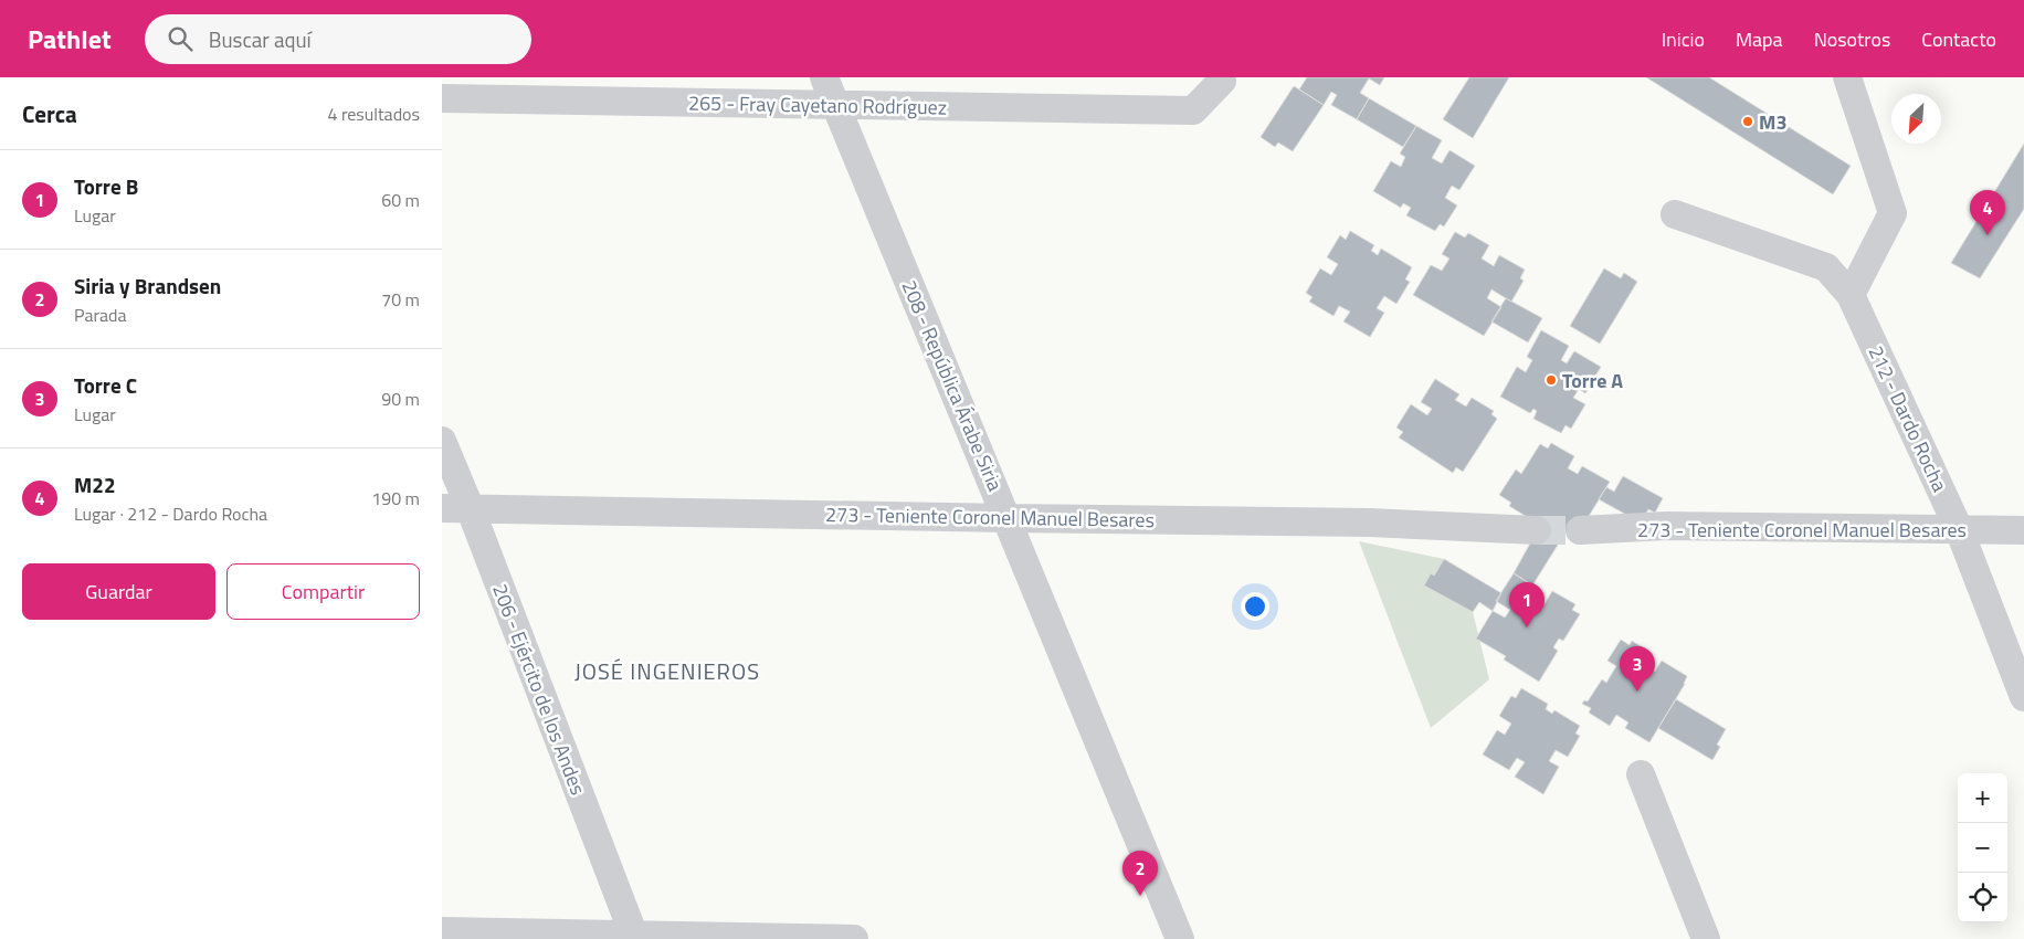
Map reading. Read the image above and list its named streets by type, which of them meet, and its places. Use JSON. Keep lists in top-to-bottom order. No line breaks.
{"streets":{"street":["265 - Fray Cayetano Rodríguez","208 - República Árabe Siria","212 - Dardo Rocha","273 - Teniente Coronel Manuel Besares","206 - Ejército de los Andes"]},"crossings":[["265 - Fray Cayetano Rodríguez","208 - República Árabe Siria"],["208 - República Árabe Siria","273 - Teniente Coronel Manuel Besares"],["212 - Dardo Rocha","273 - Teniente Coronel Manuel Besares"],["273 - Teniente Coronel Manuel Besares","206 - Ejército de los Andes"]],"districts":["JOSÉ INGENIEROS"],"places":["M3","Torre A"],"north":"bottom left","page":{"header":"Pathlet","search":"Buscar aquí","nav":["Inicio","Mapa","Nosotros","Contacto"],"heading":["Cerca","4 resultados"],"list":[{"mark":"1","name":"Torre B","note":"Lugar","value":"60 m"},{"mark":"2","name":"Siria y Brandsen","note":"Parada","value":"70 m"},{"mark":"3","name":"Torre C","note":"Lugar","value":"90 m"},{"mark":"4","name":"M22","note":"Lugar · 212 - Dardo Rocha","value":"190 m"}],"pins":["4","1","3","2"],"buttons":["Guardar","Compartir"],"map_buttons":["+","−"]}}
